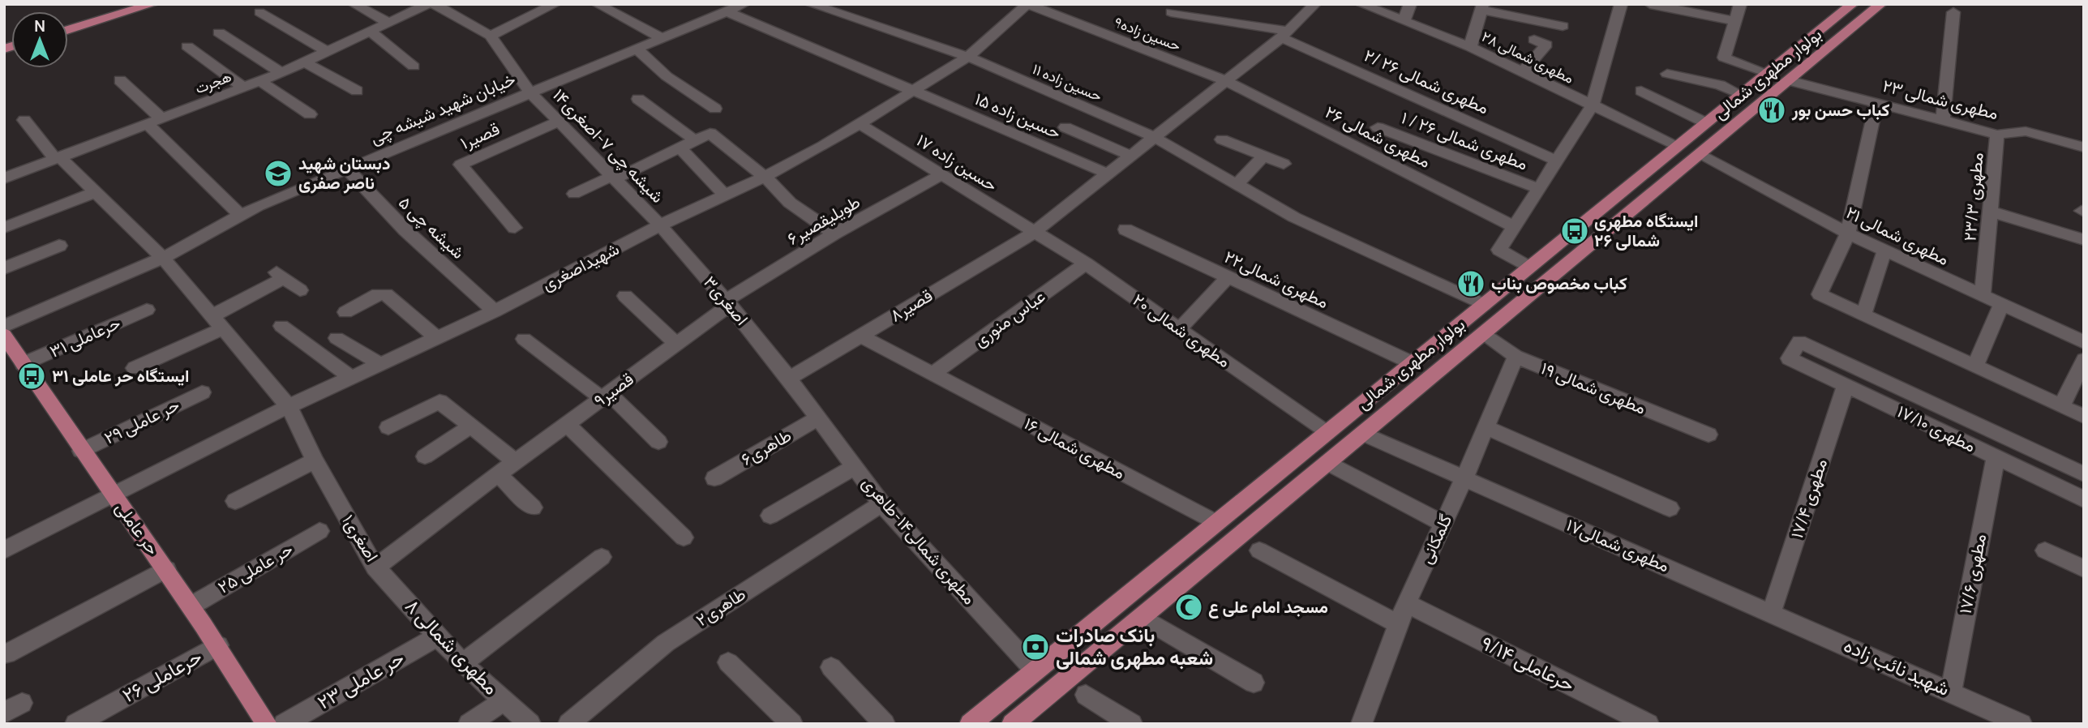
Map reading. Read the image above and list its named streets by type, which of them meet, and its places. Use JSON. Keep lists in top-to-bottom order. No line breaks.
{"streets":{"main road":["بولوار مطهری شمالی","حر عاملی"],"street":["حسین زاده۹","مطهری شمالی ۲۸","مطهری شمالی ۲۶ /۲","هجرت","حسین زاده ۱۱","مطهری شمالی ۲۳","خیابان شهید شیشه چی","حسین زاده ۱۵","قصیر۱","مطهری شمالی ۲۶","مطهری شمالی ۲۶ / ۱","شیشه چی ۷-اصغری۱۴","حسین زاده ۱۷","مطهری ۲۳/۳","طویلیقصیر۶","شیشه چی ۵","مطهری شمالی ۲۱","شهیداصغری","مطهری شمالی۲۲","اصغری۳","قصیر۸","عباس منوری","مطهری شمالی ۲۰","حرعاملی ۳۱","مطهری شمالی ۱۹","قصیر۹","حر عاملی ۲۹","مطهری ۱۷/۱۰","طاهری۶","مطهری شمالی ۱۶","مطهری ۱۷/۴","اصغری۱","گلمکانی","مطهری شمالی۱۴-طاهری","مطهری شمالی۱۷","حر عاملی ۲۵","مطهری ۱۷/۶","طاهری۲","مطهری شمالی ۸","حرعاملی ۹/۱۴","شهید نائب زاده","حرعاملی ۲۶","حر عاملی ۲۳"]},"crossings":[["حسین زاده۹","مطهری شمالی ۲۶"],["حسین زاده۹","شهیداصغری"],["حسین زاده۹","قصیر۸"],["مطهری شمالی ۲۸","بولوار مطهری شمالی"],["بولوار مطهری شمالی","حسین زاده ۱۱"],["بولوار مطهری شمالی","مطهری شمالی ۲۳"],["بولوار مطهری شمالی","مطهری شمالی ۲۱"],["بولوار مطهری شمالی","مطهری شمالی۲۲"],["بولوار مطهری شمالی","مطهری شمالی ۲۰"],["بولوار مطهری شمالی","مطهری شمالی ۱۹"],["بولوار مطهری شمالی","مطهری شمالی ۱۶"],["بولوار مطهری شمالی","مطهری شمالی۱۴-طاهری"],["بولوار مطهری شمالی","مطهری شمالی۱۷"],["مطهری شمالی ۲۶ /۲","قصیر۸"],["هجرت","اصغری۱"],["حسین زاده ۱۱","شهیداصغری"],["حسین زاده ۱۱","قصیر۸"],["مطهری شمالی ۲۳","مطهری ۲۳/۳"],["خیابان شهید شیشه چی","حسین زاده ۱۵"],["خیابان شهید شیشه چی","شیشه چی ۷-اصغری۱۴"],["خیابان شهید شیشه چی","شیشه چی ۵"],["خیابان شهید شیشه چی","اصغری۱"],["حسین زاده ۱۵","شهیداصغری"],["حسین زاده ۱۵","قصیر۸"],["قصیر۱","شیشه چی ۷-اصغری۱۴"],["مطهری شمالی ۲۶","قصیر۸"],["شیشه چی ۷-اصغری۱۴","شهیداصغری"],["شیشه چی ۷-اصغری۱۴","اصغری۳"],["حسین زاده ۱۷","طویلیقصیر۶"],["حسین زاده ۱۷","شهیداصغری"],["حسین زاده ۱۷","قصیر۸"],["حسین زاده ۱۷","مطهری شمالی ۲۰"],["مطهری ۲۳/۳","مطهری شمالی ۲۱"],["طویلیقصیر۶","اصغری۳"],["طویلیقصیر۶","قصیر۹"],["شیشه چی ۵","شهیداصغری"],["شهیداصغری","اصغری۳"],["شهیداصغری","حر عاملی"],["شهیداصغری","اصغری۱"],["اصغری۳","قصیر۸"],["اصغری۳","قصیر۹"],["اصغری۳","مطهری شمالی۱۴-طاهری"],["قصیر۸","مطهری شمالی ۲۰"],["قصیر۸","مطهری شمالی ۱۶"],["قصیر۸","مطهری شمالی۱۴-طاهری"],["عباس منوری","مطهری شمالی ۲۰"],["عباس منوری","مطهری شمالی ۱۶"],["حرعاملی ۳۱","حر عاملی"],["مطهری شمالی ۱۹","گلمکانی"],["قصیر۹","اصغری۱"],["حر عاملی ۲۹","حر عاملی"],["مطهری ۱۷/۱۰","مطهری ۱۷/۴"],["مطهری ۱۷/۱۰","مطهری ۱۷/۶"],["طاهری۶","مطهری شمالی۱۴-طاهری"],["مطهری ۱۷/۴","مطهری شمالی۱۷"],["مطهری ۱۷/۴","شهید نائب زاده"],["حر عاملی","حر عاملی ۲۵"],["حر عاملی","حرعاملی ۲۶"],["اصغری۱","مطهری شمالی ۸"],["گلمکانی","مطهری شمالی۱۷"],["گلمکانی","حرعاملی ۹/۱۴"],["مطهری شمالی۱۴-طاهری","طاهری۲"],["مطهری شمالی۱۷","شهید نائب زاده"],["مطهری ۱۷/۶","شهید نائب زاده"],["مطهری شمالی ۸","حر عاملی ۲۳"]],"places":{"restaurant":["كباب حسن بور","كباب مخصوص بناب"],"school or university":["دبستان شهید ناصر صفری"],"bus stop":["ایستگاه مطهری شمالی ۲۶","ایستگاه حر عاملی ۳۱"],"mosque":["مسجد امام علی ع"],"bank":["بانک صادرات شعبه مطهری شمالی"]},"north":"top"}
